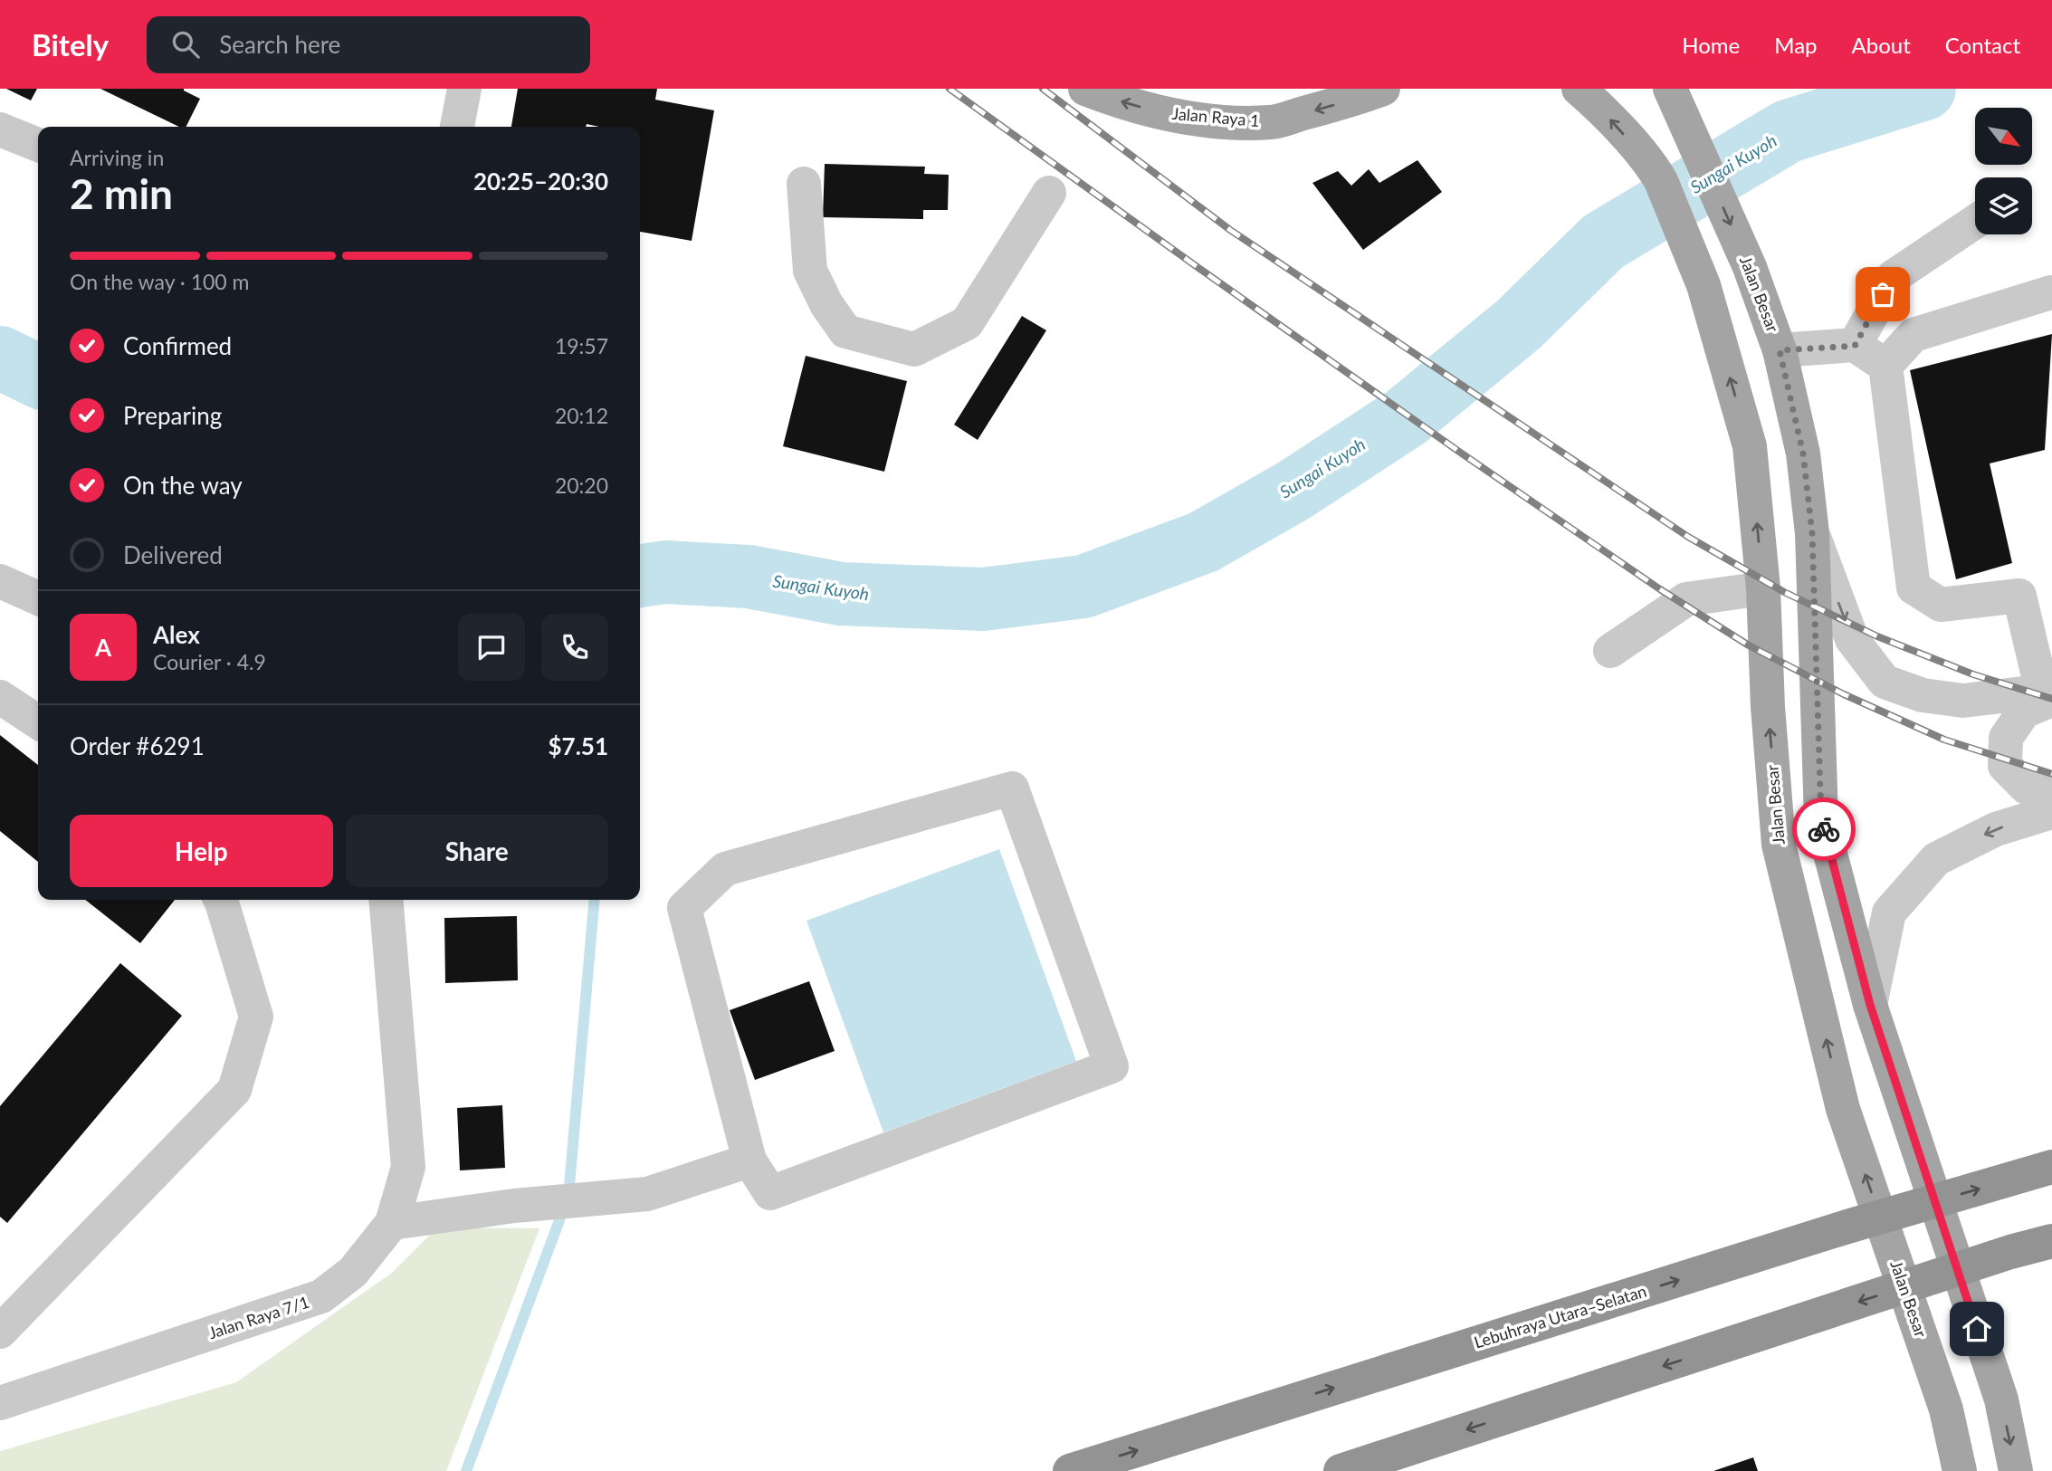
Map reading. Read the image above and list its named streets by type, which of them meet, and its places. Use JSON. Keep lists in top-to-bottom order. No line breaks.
{"streets":{"highway":["Lebuhraya Utara–Selatan"],"main road":["Jalan Raya 1","Jalan Besar"],"street":["Jalan Raya 7/1"]},"one_way":["Jalan Raya 1"],"water":["Sungai Kuyoh"],"north":"bottom right","page":{"header":"Bitely","search":"Search here","nav":["Home","Map","About","Contact"],"heading":["2 min","Arriving in","20:25–20:30"],"panel":["Alex","Courier · 4.9","Order #6291","$7.51"],"bar":"On the way · 100 m","list":[["Confirmed","19:57"],["Preparing","20:12"],["On the way","20:20"],"Delivered"],"round":"A","buttons":["Help","Share"]}}
